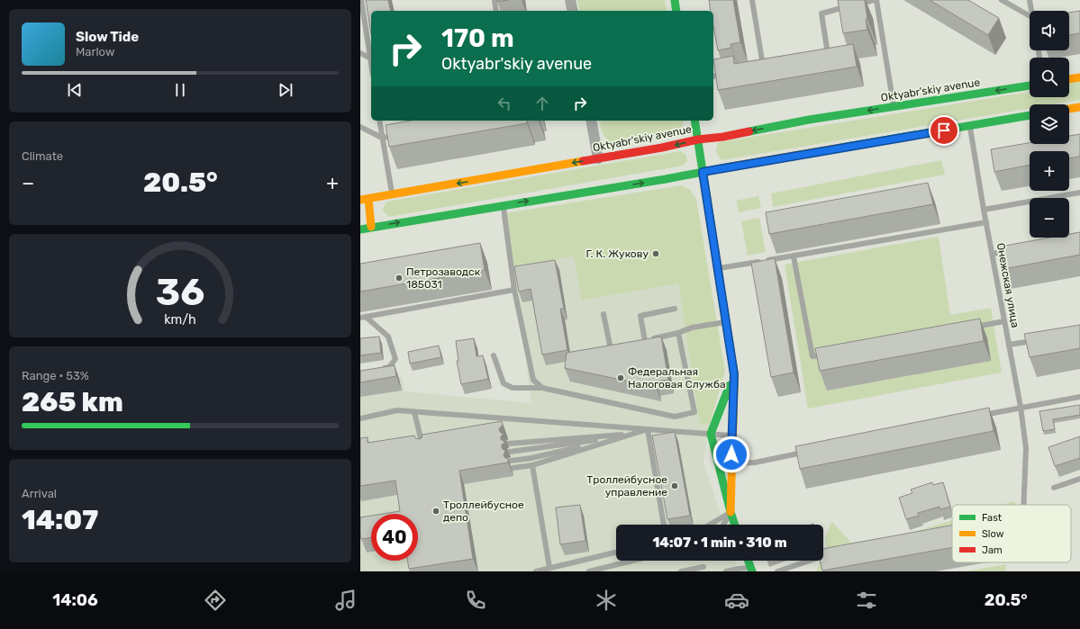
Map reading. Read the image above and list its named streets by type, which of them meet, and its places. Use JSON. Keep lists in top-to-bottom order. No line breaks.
{"streets":{"main road":["Oktyabr'skiy avenue"],"lane":["Онежская улица"]},"places":["Г. К. Жукову","Петрозаводск 185031","Федеральная Налоговая Служба","Троллейбусное управление","Троллейбусное депо"],"legend":["Fast","Slow","Jam"],"page":{"map_buttons":["+","−"],"turn":["170 m","Oktyabr'skiy avenue"],"song":["Slow Tide","Marlow"],"tile":["Climate",["Range · 53%","265 km"],["Arrival","14:07"]],"heat":["−","20.5°","+"],"limit":"40","trip":"14:07 · 1 min · 310 m","tabs":["14:06","20.5°"],"gauge":["36","km/h"]}}
